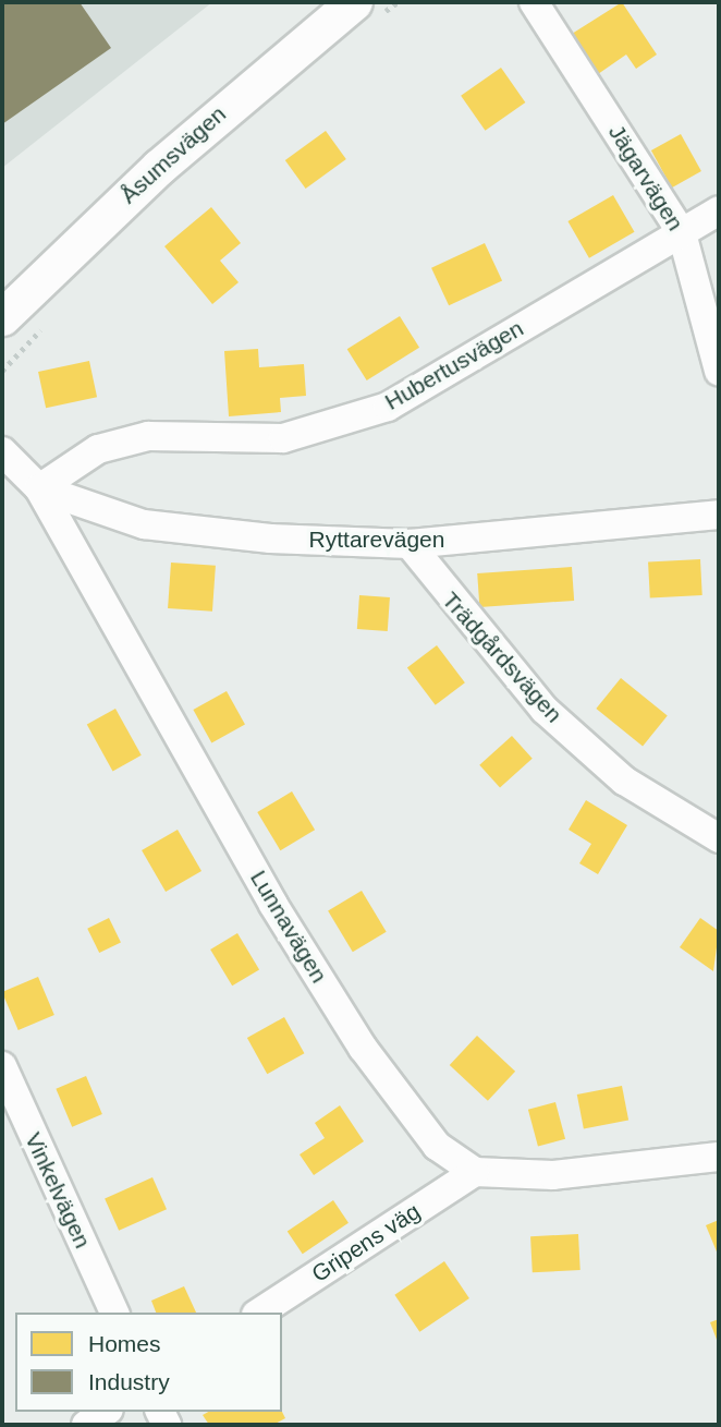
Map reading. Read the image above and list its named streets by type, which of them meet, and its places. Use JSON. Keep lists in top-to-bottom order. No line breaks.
{"streets":{"street":["Åsumsvägen","Jägarvägen","Hubertusvägen","Ryttarevägen","Trädgårdsvägen","Lunnavägen","Vinkelvägen","Gripens väg"]},"crossings":[["Jägarvägen","Hubertusvägen"],["Hubertusvägen","Ryttarevägen"],["Hubertusvägen","Lunnavägen"],["Ryttarevägen","Trädgårdsvägen"],["Ryttarevägen","Lunnavägen"],["Lunnavägen","Gripens väg"]],"legend":["Homes","Industry"]}
